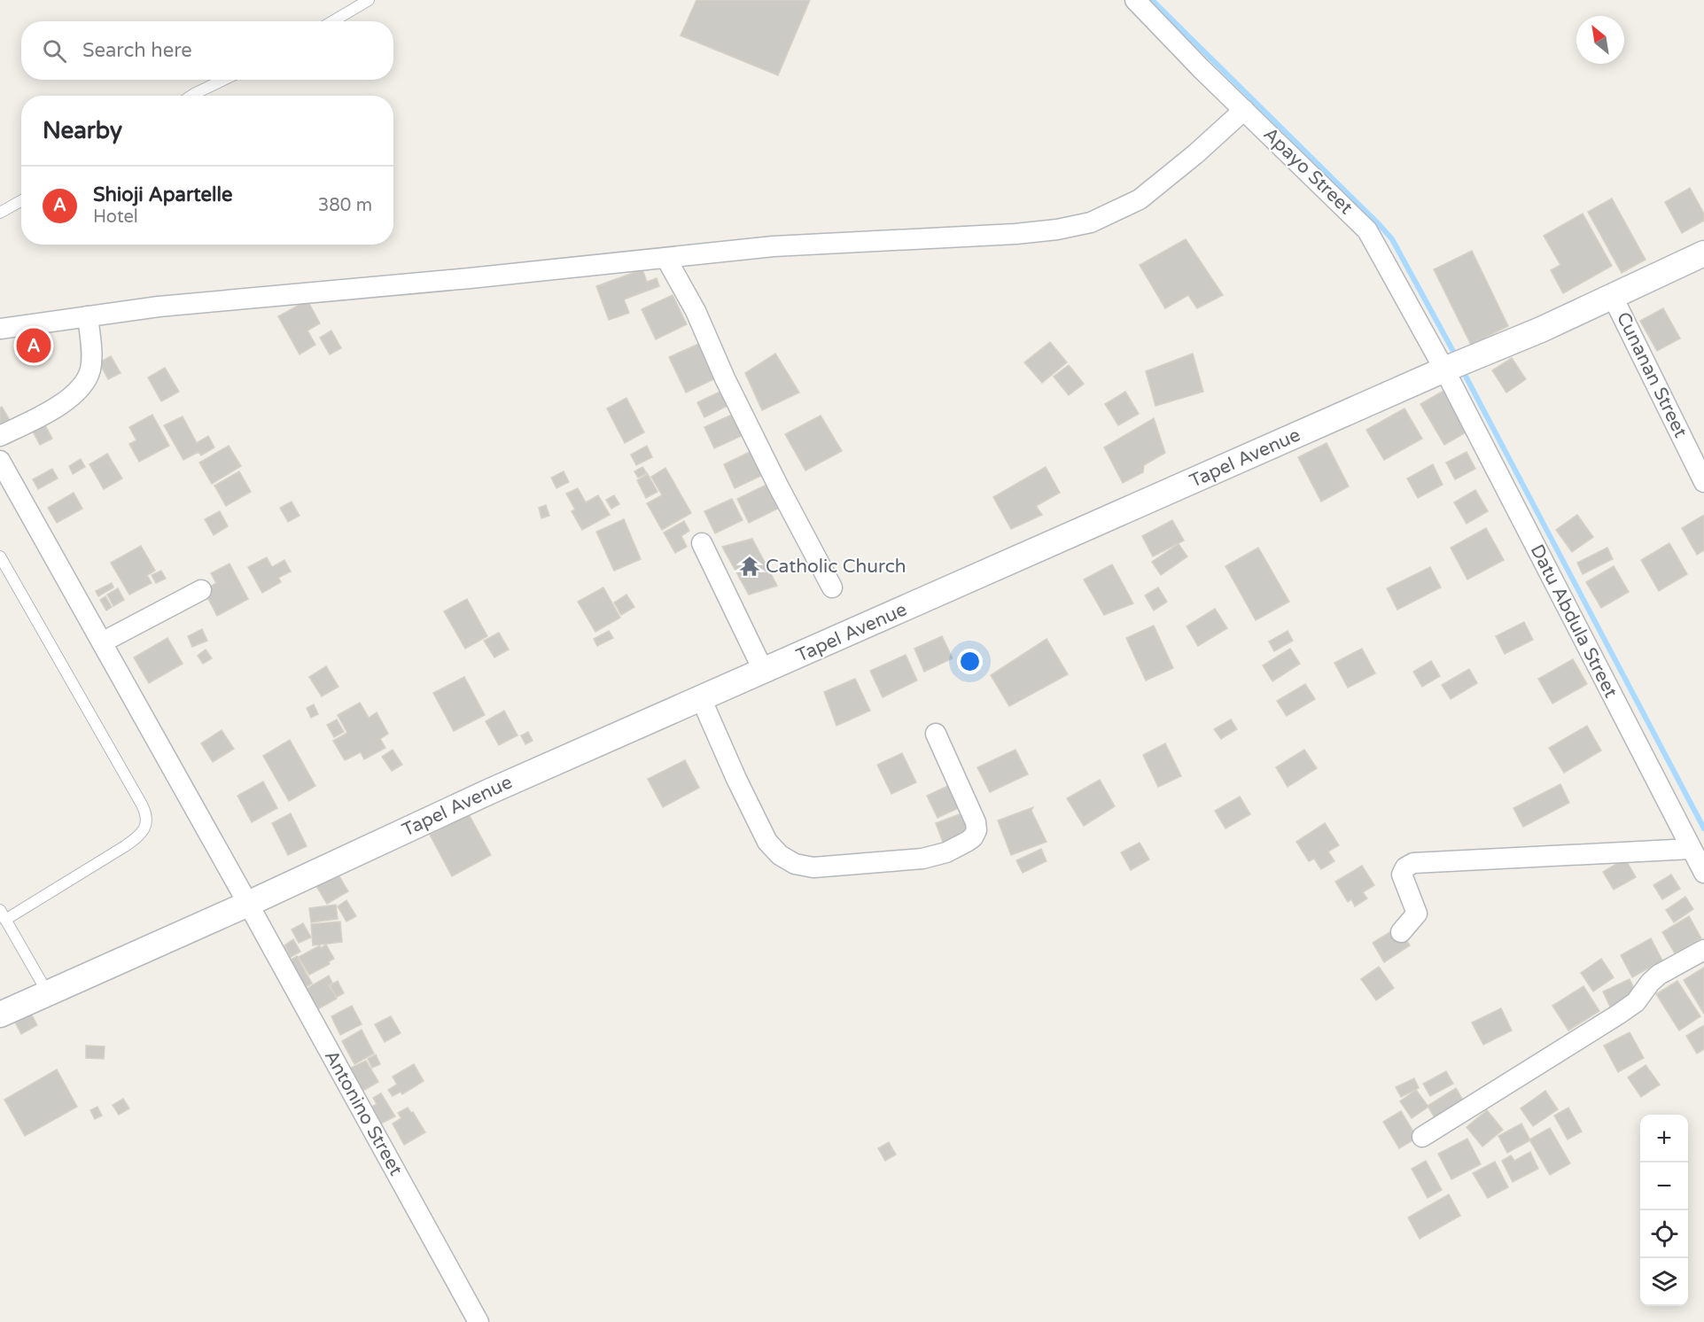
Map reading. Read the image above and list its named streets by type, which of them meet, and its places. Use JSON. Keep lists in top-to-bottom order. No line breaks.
{"streets":{"street":["Apayo Street","Cunanan Street","Tapel Avenue","Datu Abdula Street","Antonino Street"]},"crossings":[["Apayo Street","Tapel Avenue"],["Apayo Street","Datu Abdula Street"],["Cunanan Street","Tapel Avenue"],["Tapel Avenue","Datu Abdula Street"],["Tapel Avenue","Antonino Street"]],"places":{"temple":["Catholic Church"]},"north":"top left","page":{"search":"Search here","heading":"Nearby","list":[{"mark":"A","name":"Shioji Apartelle","note":"Hotel","value":"380 m"}],"pins":"A","map_buttons":["+","−"]}}
